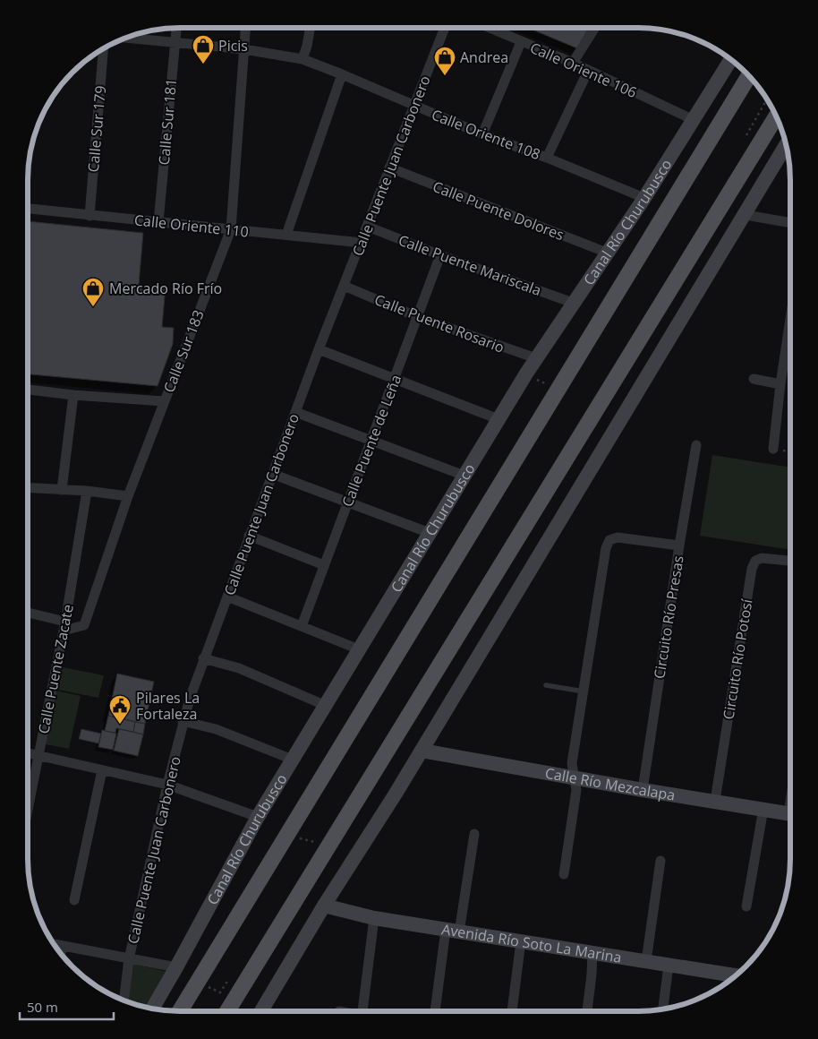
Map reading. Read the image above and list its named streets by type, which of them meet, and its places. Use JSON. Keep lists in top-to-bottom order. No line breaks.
{"streets":{"main road":["Canal Río Churubusco"],"street":["Calle Oriente 106","Calle Sur 181","Calle Sur 179","Calle Oriente 108","Calle Puente Juan Carbonero","Calle Puente Dolores","Calle Oriente 110","Calle Puente Mariscala","Calle Puente Rosario","Calle Sur 183","Calle Puente de Leña","Circuito Río Presas","Circuito Río Potosí","Calle Puente Zacate","Calle Río Mezcalapa","Avenida Río Soto La Marina"]},"crossings":[["Calle Oriente 106","Canal Río Churubusco"],["Calle Sur 181","Calle Oriente 108"],["Calle Sur 181","Calle Oriente 110"],["Calle Sur 179","Calle Oriente 110"],["Calle Oriente 108","Calle Puente Juan Carbonero"],["Calle Oriente 108","Canal Río Churubusco"],["Calle Oriente 108","Calle Sur 183"],["Calle Puente Juan Carbonero","Calle Puente Dolores"],["Calle Puente Juan Carbonero","Calle Oriente 110"],["Calle Puente Juan Carbonero","Calle Puente Mariscala"],["Calle Puente Juan Carbonero","Calle Puente Rosario"],["Calle Puente Dolores","Canal Río Churubusco"],["Canal Río Churubusco","Calle Puente Mariscala"],["Canal Río Churubusco","Calle Puente Rosario"],["Calle Oriente 110","Calle Sur 183"],["Calle Puente Mariscala","Calle Puente de Leña"],["Calle Puente Rosario","Calle Puente de Leña"],["Calle Sur 183","Calle Puente Zacate"],["Circuito Río Presas","Calle Río Mezcalapa"],["Circuito Río Potosí","Calle Río Mezcalapa"]],"places":{"shop":["Picis","Andrea","Mercado Río Frío"],"public building":["Pilares La Fortaleza"]},"scale_bar":"50 m"}
